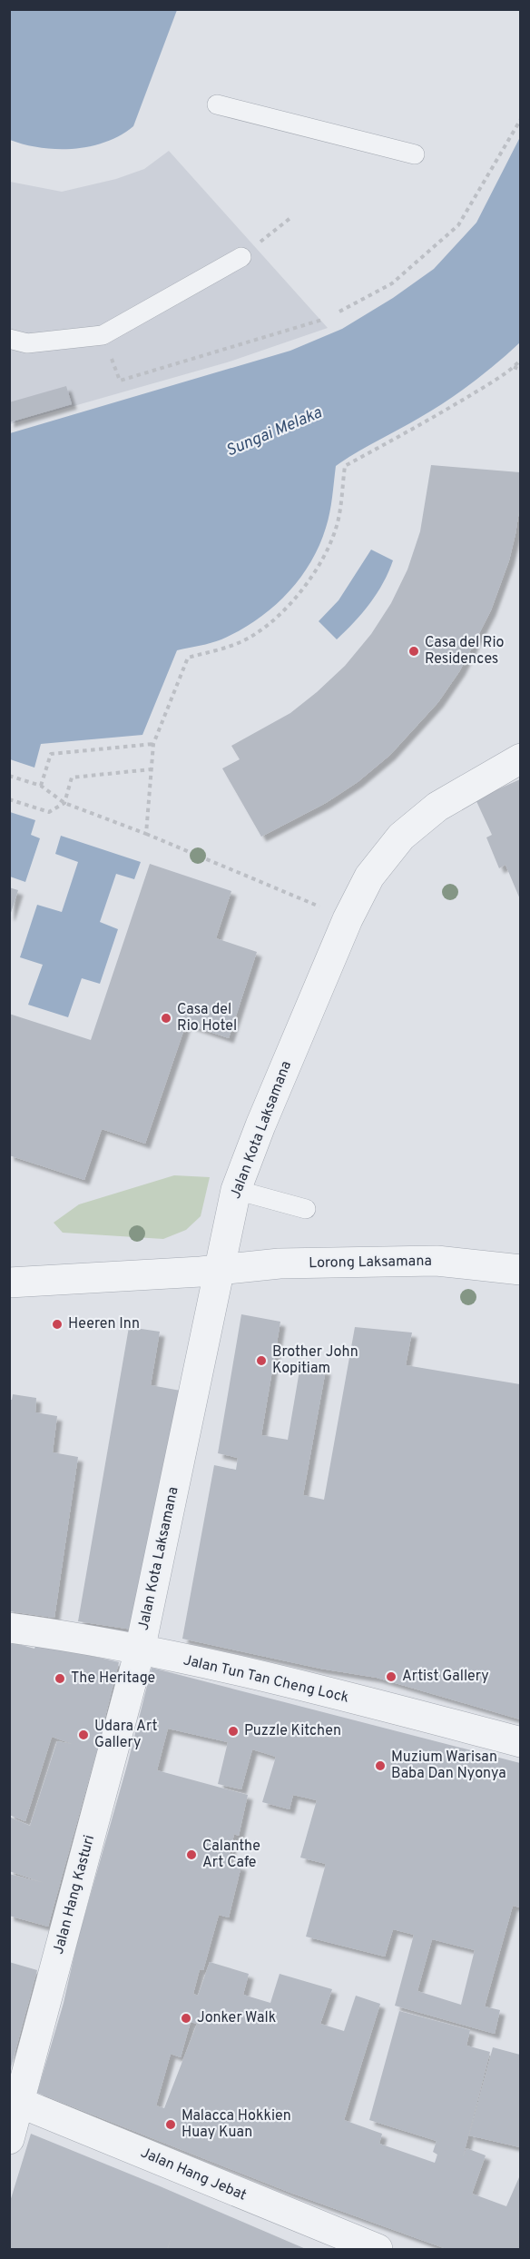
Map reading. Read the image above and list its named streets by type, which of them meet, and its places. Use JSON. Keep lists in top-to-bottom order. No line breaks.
{"streets":{"street":["Jalan Kota Laksamana","Lorong Laksamana","Jalan Tun Tan Cheng Lock","Jalan Hang Kasturi","Jalan Hang Jebat"]},"crossings":[["Jalan Kota Laksamana","Lorong Laksamana"],["Jalan Kota Laksamana","Jalan Tun Tan Cheng Lock"],["Jalan Kota Laksamana","Jalan Hang Kasturi"],["Jalan Tun Tan Cheng Lock","Jalan Hang Kasturi"],["Jalan Hang Kasturi","Jalan Hang Jebat"]],"water":["Sungai Melaka"],"places":["Casa del Rio Residences","Casa del Rio Hotel","Heeren Inn","Brother John Kopitiam","Artist Gallery","The Heritage","Puzzle Kitchen","Udara Art Gallery","Muzium Warisan Baba Dan Nyonya","Calanthe Art Cafe","Jonker Walk","Malacca Hokkien Huay Kuan"]}
